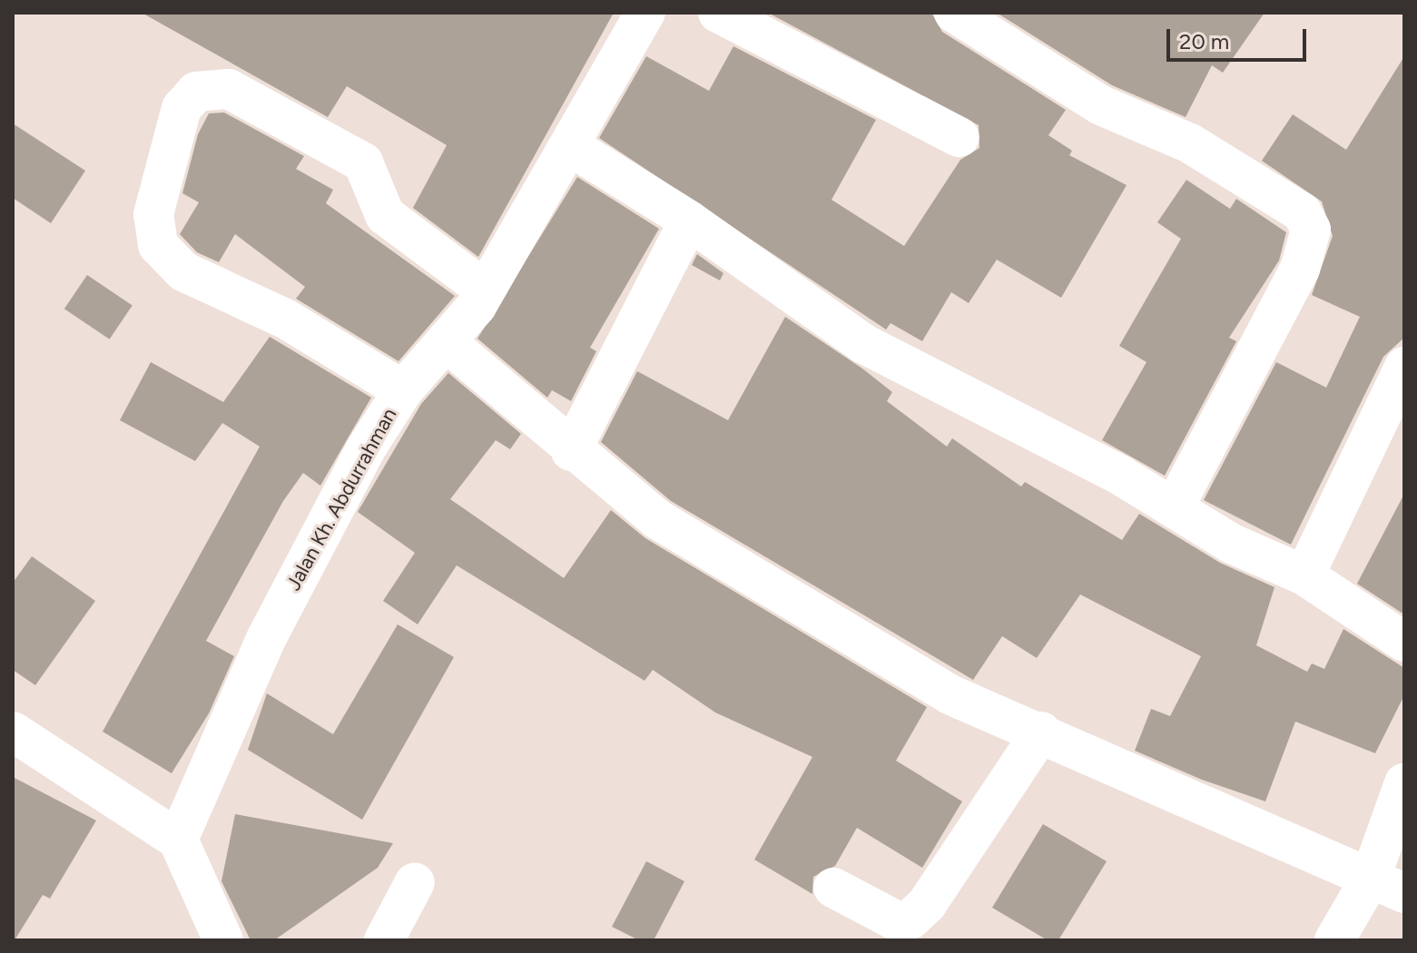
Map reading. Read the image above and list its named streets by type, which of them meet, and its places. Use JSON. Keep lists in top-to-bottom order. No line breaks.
{"streets":{"street":["Jalan Kh. Abdurrahman"]},"scale_bar":"20 m"}
